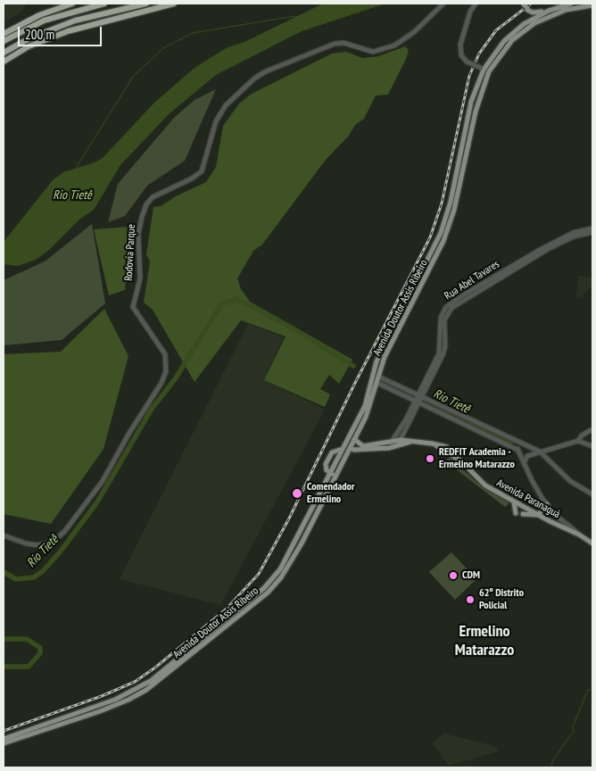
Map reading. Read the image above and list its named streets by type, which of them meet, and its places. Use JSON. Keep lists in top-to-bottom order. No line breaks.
{"streets":{"main road":["Avenida Doutor Assis Ribeiro","Avenida Paranaguá"],"street":["Rodovia Parque","Rua Abel Tavares"]},"crossings":[["Rua Abel Tavares","Avenida Paranaguá"],["Avenida Doutor Assis Ribeiro","Avenida Paranaguá"]],"districts":["Ermelino Matarazzo"],"water":["Rio Tietê"],"places":["REDFIT Academia - Ermelino Matarazzo","Comendador Ermelino","CDM","62º Distrito Policial"],"scale_bar":"200 m"}
